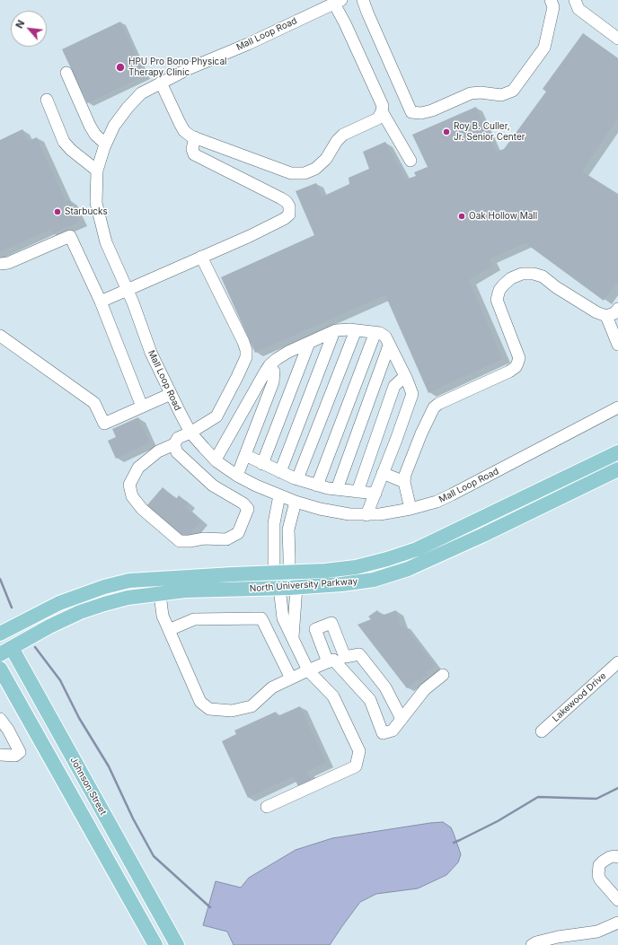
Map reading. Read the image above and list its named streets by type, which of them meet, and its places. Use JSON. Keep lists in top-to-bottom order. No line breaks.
{"streets":{"main road":["North University Parkway","Johnson Street"],"street":["Mall Loop Road","Lakewood Drive"]},"crossings":[["North University Parkway","Johnson Street"]],"places":["HPU Pro Bono Physical Therapy Clinic","Roy B. Culler, Jr. Senior Center","Starbucks","Oak Hollow Mall"],"north":"top left"}
